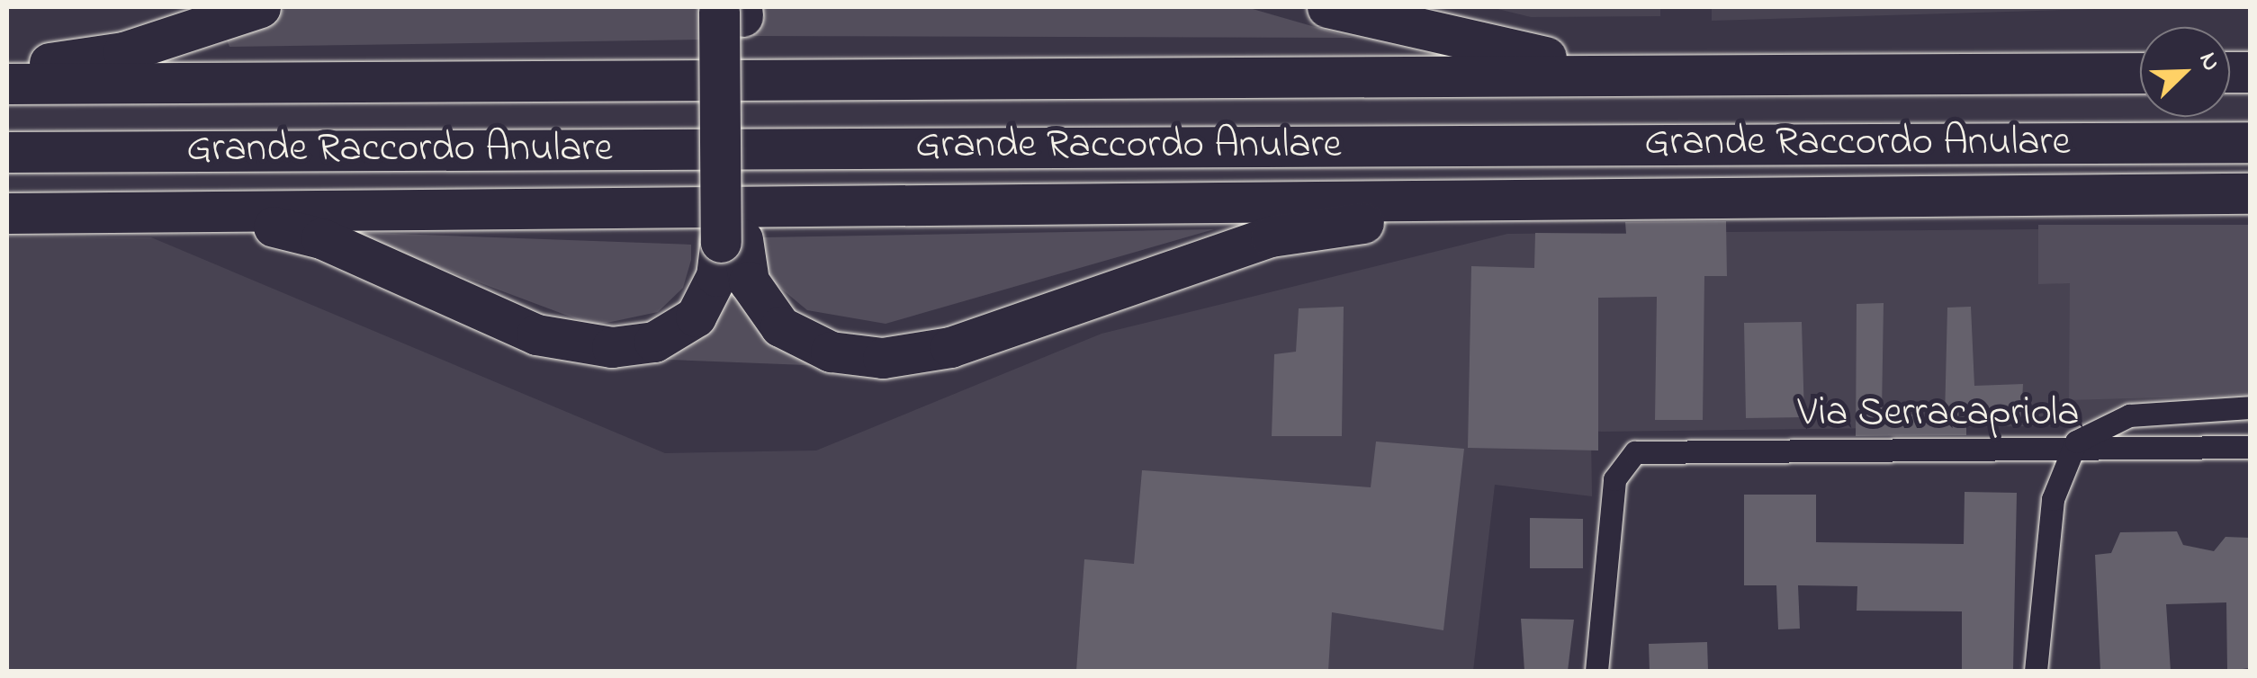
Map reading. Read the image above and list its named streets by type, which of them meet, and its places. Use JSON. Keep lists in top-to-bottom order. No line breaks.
{"streets":{"highway":["Grande Raccordo Anulare"],"street":["Via Serracapriola"]},"north":"top right"}
